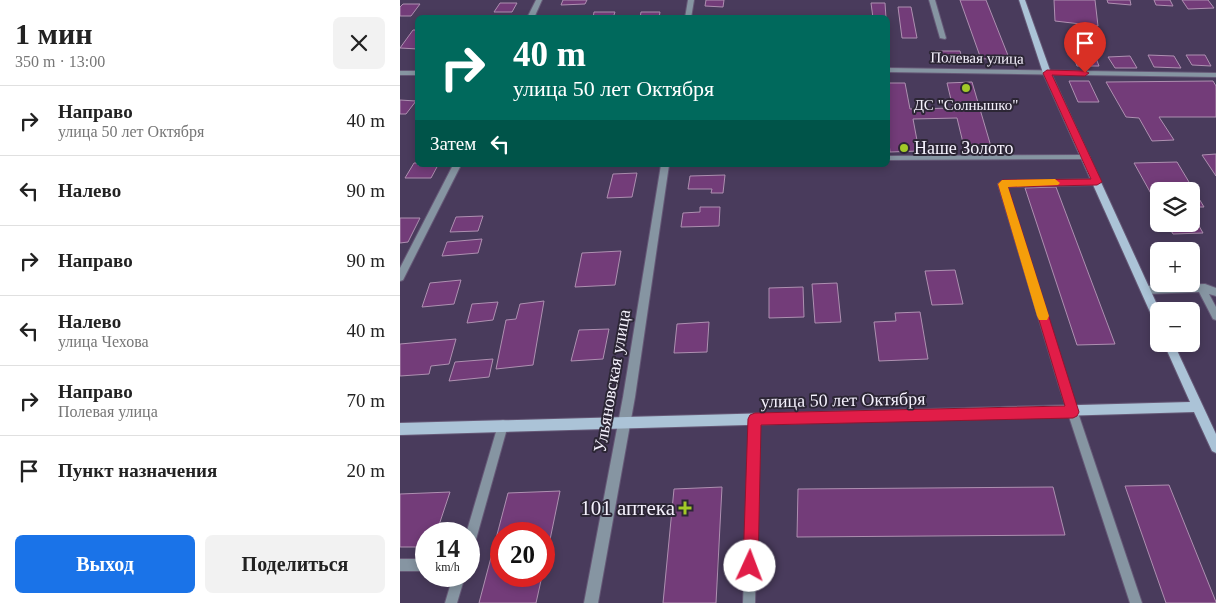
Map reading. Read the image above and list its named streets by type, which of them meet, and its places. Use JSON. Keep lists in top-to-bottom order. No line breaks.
{"streets":{"main road":["улица 50 лет Октября"],"street":["Полевая улица","Ульяновская улица"]},"crossings":[["Ульяновская улица","улица 50 лет Октября"]],"places":{"other":["ДС \"Солнышко\"","Наше Золото"],"health":["101 аптека"]},"page":{"heading":["1 мин","350 m · 13:00"],"turn":["40 m","улица 50 лет Октября"],"list":[{"name":"Направо","note":"улица 50 лет Октября","value":"40 m"},{"name":"Налево","value":"90 m"},{"name":"Направо","value":"90 m"},{"name":"Налево","note":"улица Чехова","value":"40 m"},{"name":"Направо","note":"Полевая улица","value":"70 m"},{"name":"Пункт назначения","value":"20 m"}],"then":"Затем","map_buttons":["+","−"],"speed":"14 km/h","limit":"20","buttons":["Выход","Поделиться"]}}
